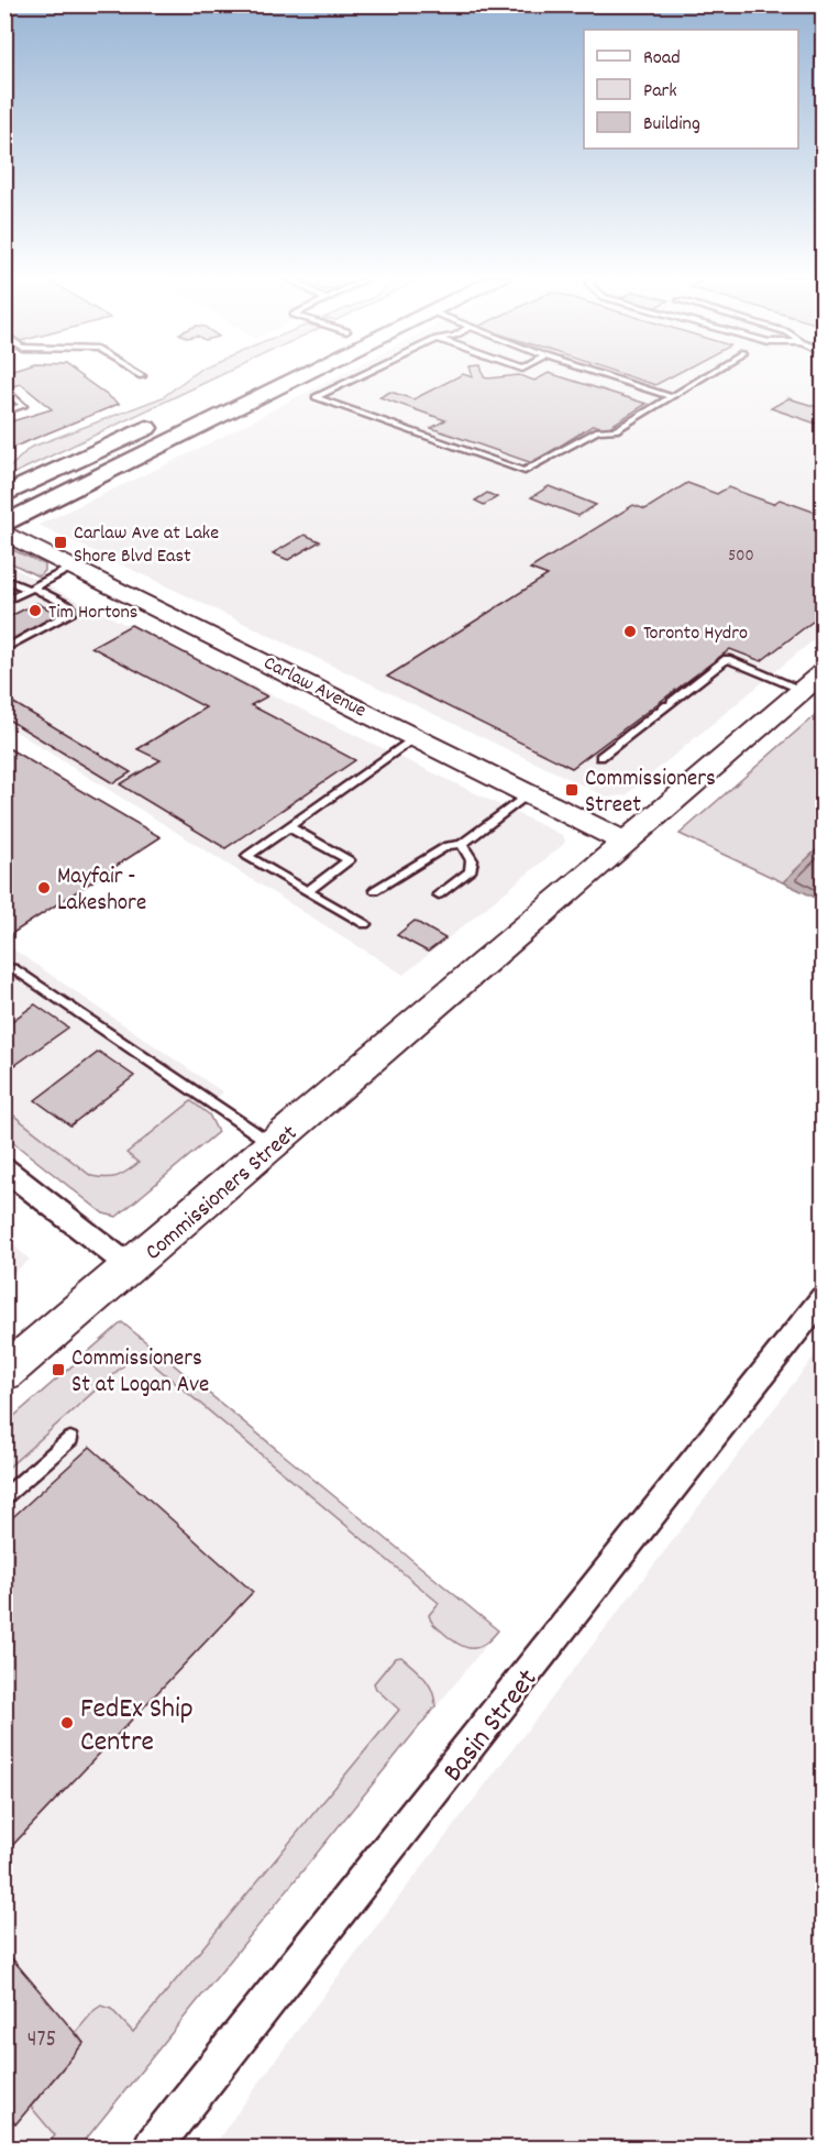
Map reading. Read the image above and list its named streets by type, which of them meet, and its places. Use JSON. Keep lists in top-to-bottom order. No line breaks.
{"streets":{"street":["Carlaw Avenue","Commissioners Street","Basin Street"]},"crossings":[["Carlaw Avenue","Commissioners Street"]],"places":{"transit":["Carlaw Ave at Lake Shore Blvd East","Commissioners Street","Commissioners St at Logan Ave"],"other":["Tim Hortons","Toronto Hydro","Mayfair - Lakeshore","FedEx Ship Centre"]},"house_numbers":["500","475"],"legend":["Road","Park","Building"]}
